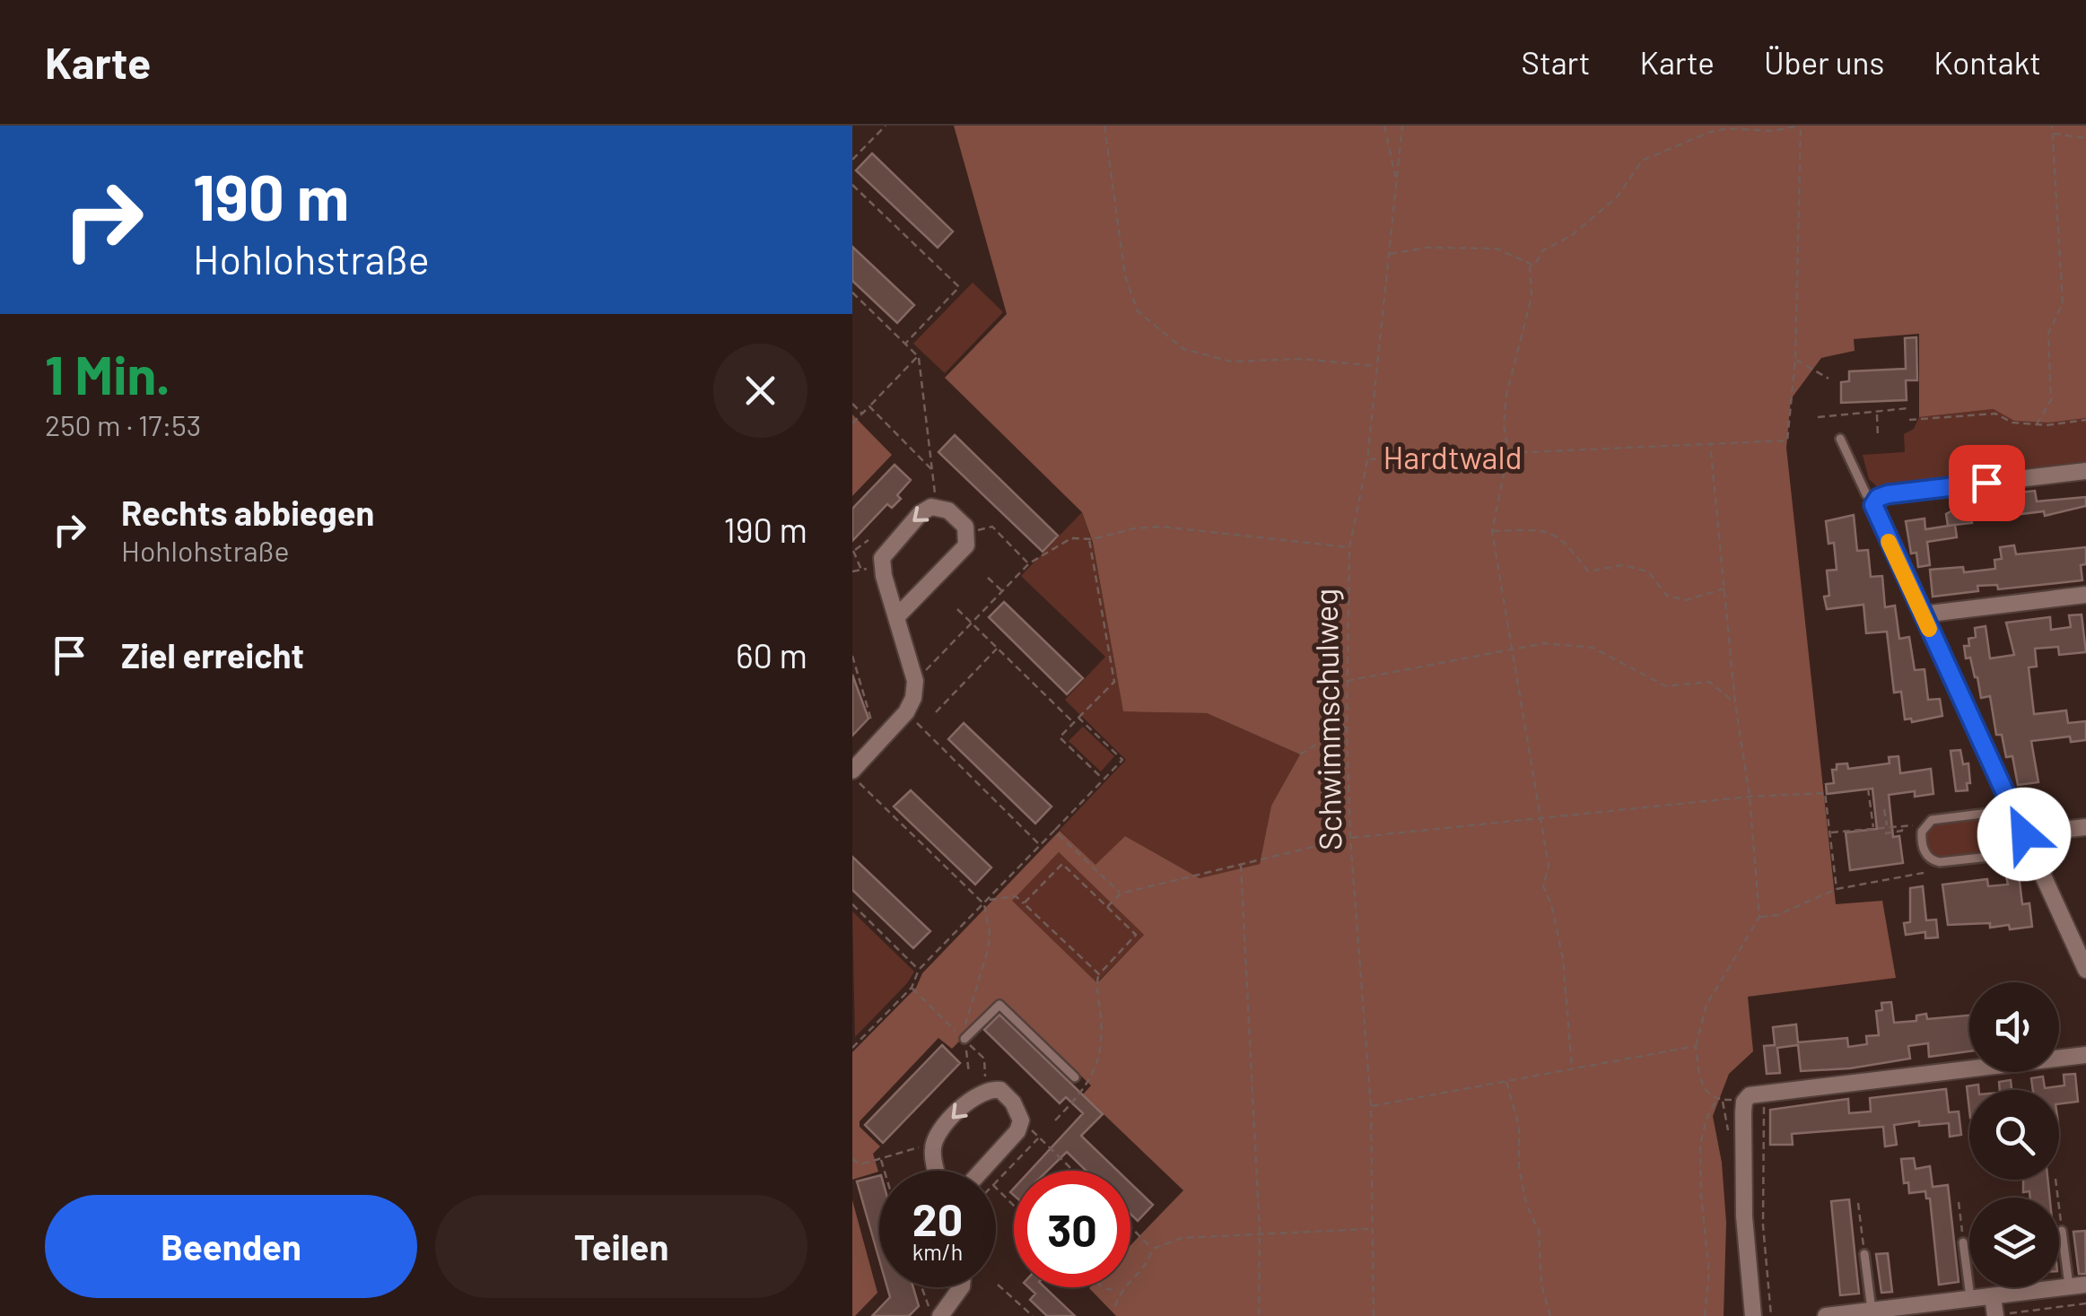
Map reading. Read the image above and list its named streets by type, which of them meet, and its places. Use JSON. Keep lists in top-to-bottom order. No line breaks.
{"streets":{"path":["Schwimmschulweg"]},"parks":["Hardtwald"],"page":{"header":"Karte","nav":["Start","Karte","Über uns","Kontakt"],"turn":["190 m","Hohlohstraße"],"heading":["1 Min.","250 m · 17:53"],"list":[{"name":"Rechts abbiegen","note":"Hohlohstraße","value":"190 m"},{"name":"Ziel erreicht","value":"60 m"}],"speed":"20 km/h","limit":"30","buttons":["Beenden","Teilen"]}}
